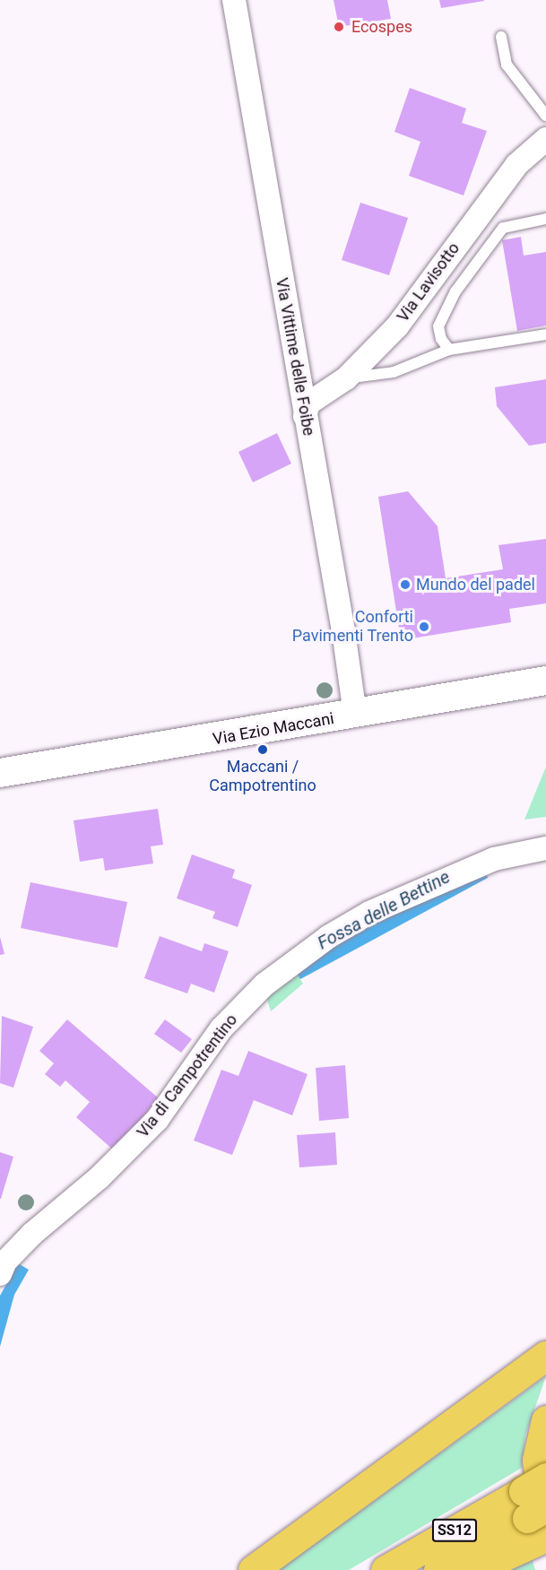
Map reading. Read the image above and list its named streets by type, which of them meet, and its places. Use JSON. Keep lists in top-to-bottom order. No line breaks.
{"streets":{"highway":["SS12"],"street":["Via Lavisotto","Via Vittime delle Foibe","Via Ezio Maccani","Via di Campotrentino"]},"crossings":[["Via Lavisotto","Via Vittime delle Foibe"],["Via Vittime delle Foibe","Via Ezio Maccani"]],"water":["Fossa delle Bettine"],"places":["Ecospes","Mundo del padel","Conforti Pavimenti Trento","Maccani / Campotrentino"]}
